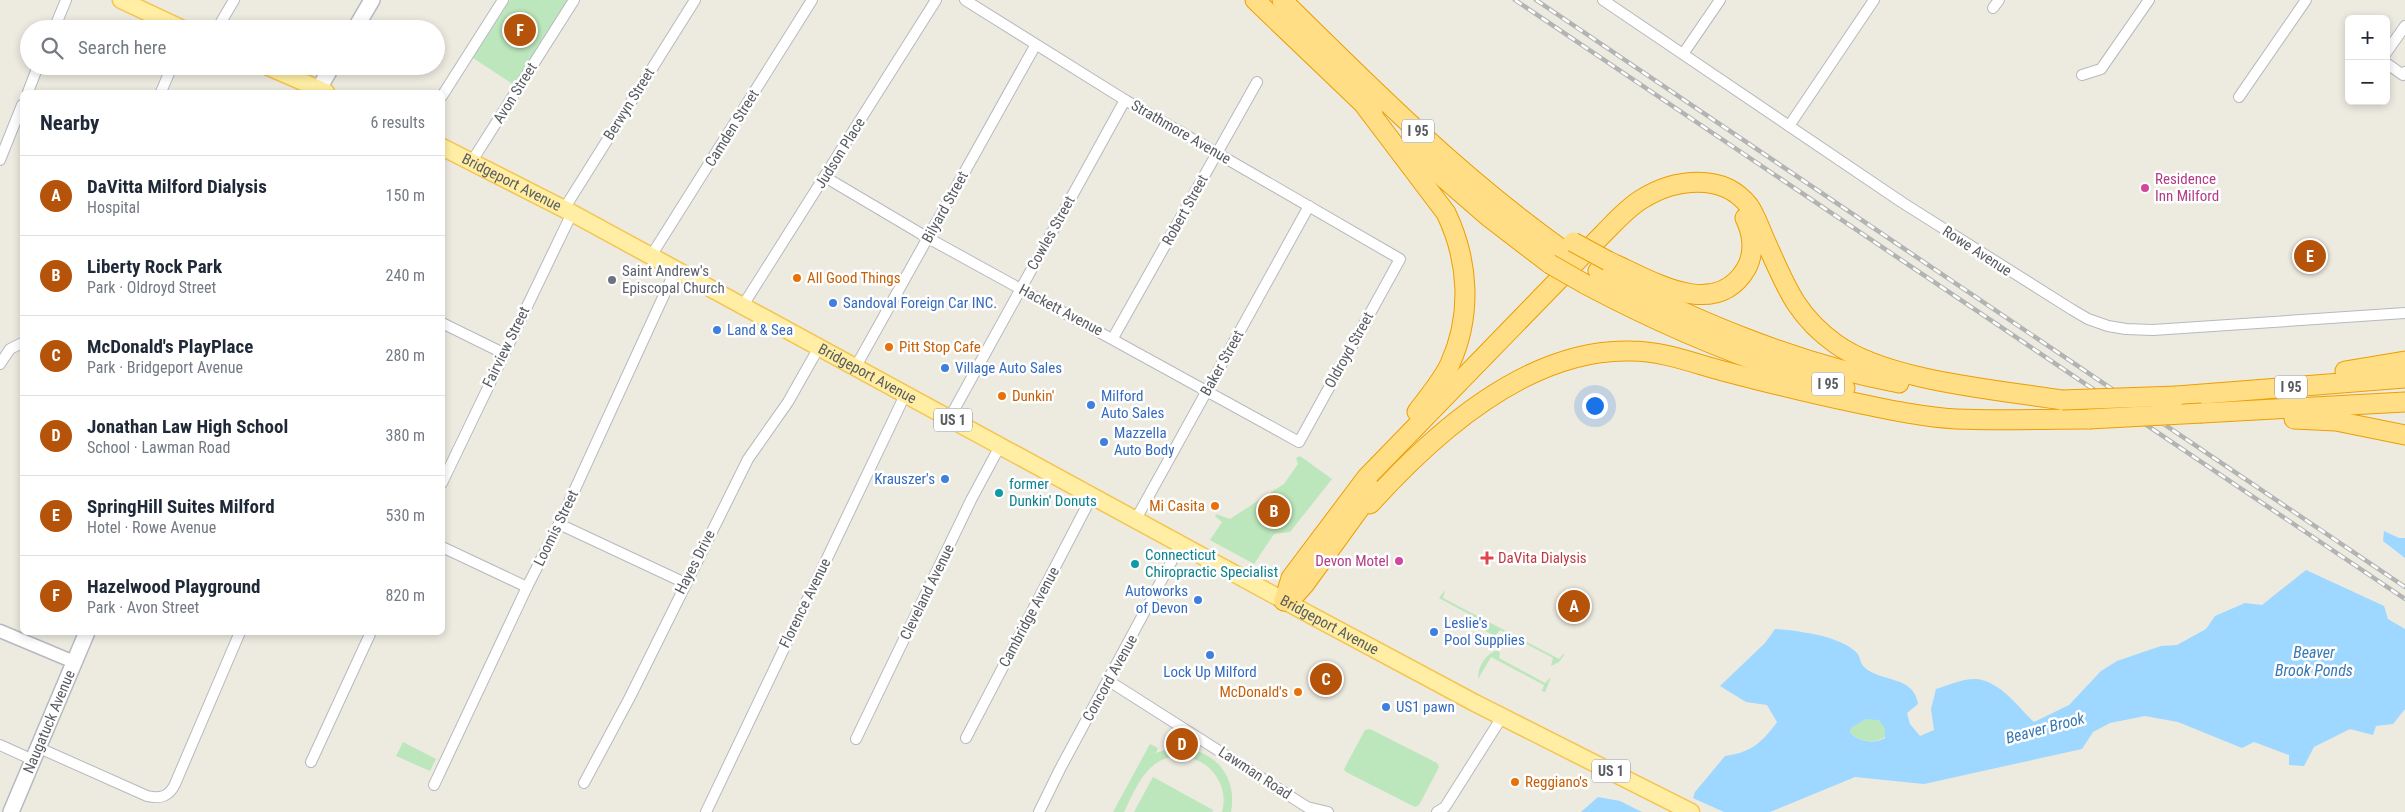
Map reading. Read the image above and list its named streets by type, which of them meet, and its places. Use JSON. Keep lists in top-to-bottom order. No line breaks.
{"streets":{"highway":["I 95"],"main road":["Bridgeport Avenue","US 1","Naugatuck Avenue"],"street":["Avon Street","Berwyn Street","Camden Street","Strathmore Avenue","Judson Place","Bilyard Street","Robert Street","Cowles Street","Rowe Avenue","Hackett Avenue","Fairview Street","Oldroyd Street","Baker Street","Loomis Street","Hayes Drive","Cleveland Avenue","Florence Avenue","Cambridge Avenue","Concord Avenue","Lawman Road"]},"crossings":[["Avon Street","Bridgeport Avenue"],["Berwyn Street","Bridgeport Avenue"],["Berwyn Street","Fairview Street"],["Camden Street","Bridgeport Avenue"],["Strathmore Avenue","Bilyard Street"],["Strathmore Avenue","Robert Street"],["Strathmore Avenue","Cowles Street"],["Strathmore Avenue","Oldroyd Street"],["Strathmore Avenue","Baker Street"],["Judson Place","Bridgeport Avenue"],["Judson Place","Hackett Avenue"],["Bridgeport Avenue","Bilyard Street"],["Bridgeport Avenue","Cowles Street"],["Bridgeport Avenue","Fairview Street"],["Bridgeport Avenue","Baker Street"],["Bridgeport Avenue","Loomis Street"],["Bridgeport Avenue","Hayes Drive"],["Bridgeport Avenue","Cleveland Avenue"],["Bridgeport Avenue","Florence Avenue"],["Bridgeport Avenue","Cambridge Avenue"],["Bridgeport Avenue","Concord Avenue"],["Bilyard Street","Hackett Avenue"],["Robert Street","Hackett Avenue"],["Cowles Street","Hackett Avenue"],["Hackett Avenue","Oldroyd Street"],["Hackett Avenue","Baker Street"],["Concord Avenue","Lawman Road"]],"water":["Beaver Brook Ponds","Beaver Brook"],"places":{"other":["Residence Inn Milford","All Good Things","Saint Andrew's Episcopal Church","Sandoval Foreign Car INC.","Land & Sea","Pitt Stop Cafe","Village Auto Sales","Dunkin'","Milford Auto Sales","Mazzella Auto Body","Krauszer's","former Dunkin' Donuts","Mi Casita","Devon Motel","Connecticut Chiropractic Specialist","Autoworks of Devon","Leslie's Pool Supplies","Lock Up Milford","McDonald's","US1 pawn","Reggiano's"],"health":["DaVita Dialysis"]},"page":{"pins":["F","E","B","A","C","D"],"map_buttons":["+","−"],"search":"Search here","heading":["Nearby","6 results"],"list":[{"mark":"A","name":"DaVitta Milford Dialysis","note":"Hospital","value":"150 m"},{"mark":"B","name":"Liberty Rock Park","note":"Park · Oldroyd Street","value":"240 m"},{"mark":"C","name":"McDonald's PlayPlace","note":"Park · Bridgeport Avenue","value":"280 m"},{"mark":"D","name":"Jonathan Law High School","note":"School · Lawman Road","value":"380 m"},{"mark":"E","name":"SpringHill Suites Milford","note":"Hotel · Rowe Avenue","value":"530 m"},{"mark":"F","name":"Hazelwood Playground","note":"Park · Avon Street","value":"820 m"}]}}
